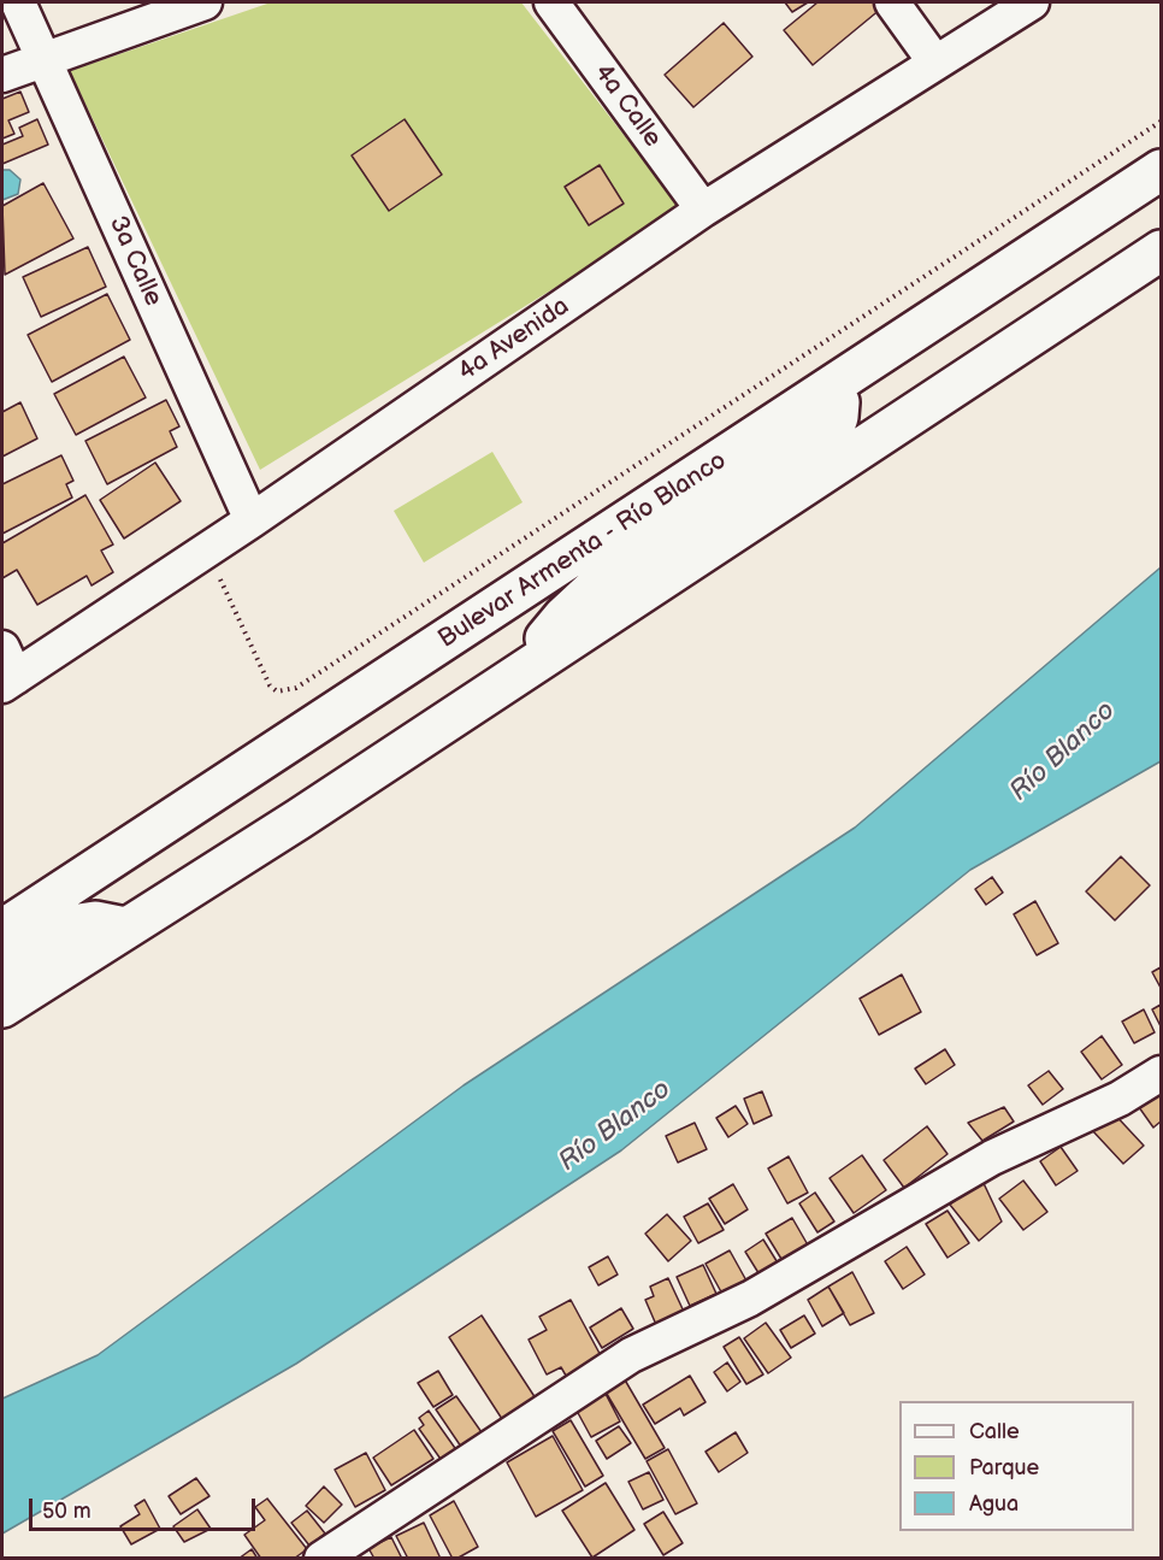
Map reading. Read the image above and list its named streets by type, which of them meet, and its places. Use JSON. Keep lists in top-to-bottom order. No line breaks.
{"streets":{"main road":["Bulevar Armenta - Río Blanco"],"street":["4a Calle","3a Calle","4a Avenida"]},"crossings":[["4a Calle","4a Avenida"],["3a Calle","4a Avenida"]],"water":["Río Blanco"],"legend":["Calle","Parque","Agua"],"scale_bar":"50 m"}
